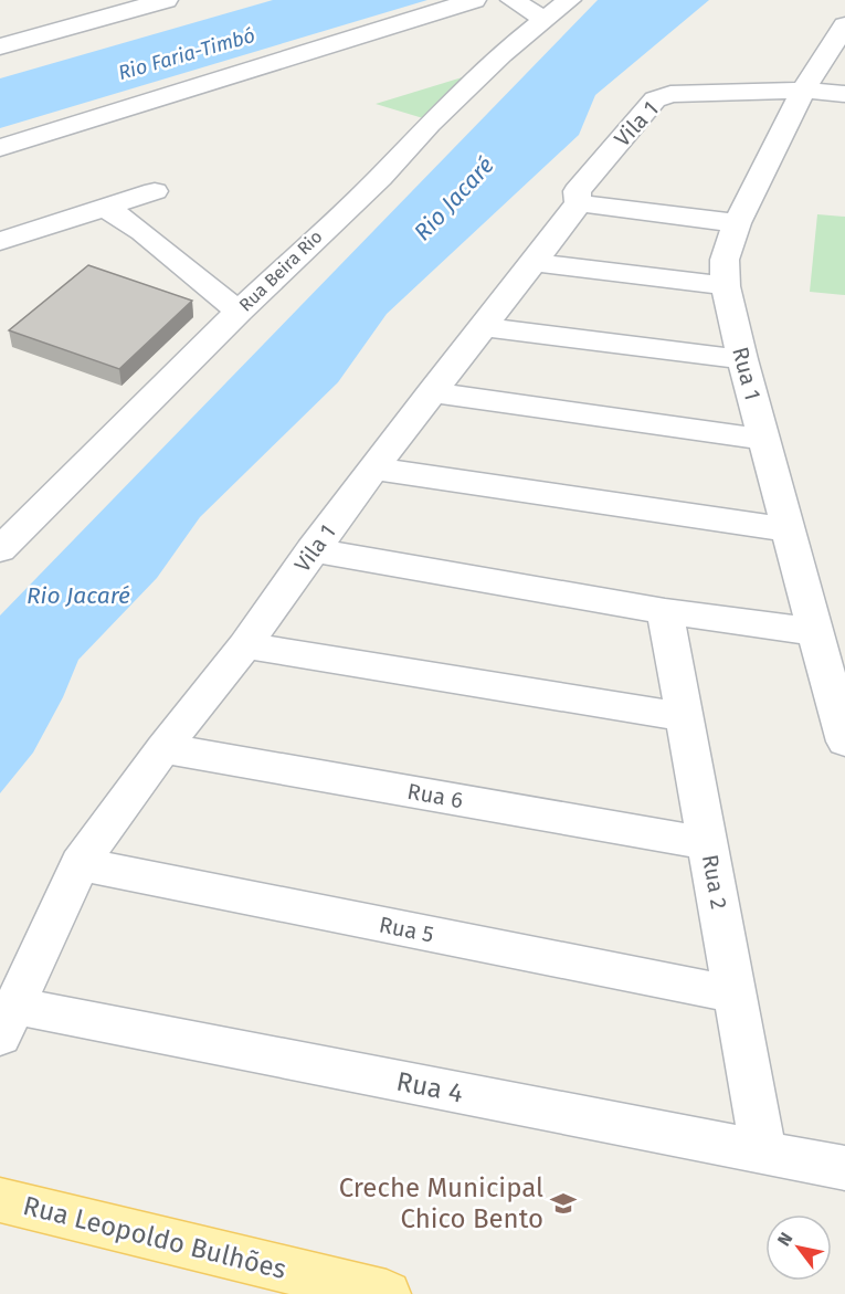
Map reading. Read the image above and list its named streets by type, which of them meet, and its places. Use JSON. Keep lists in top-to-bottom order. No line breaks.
{"streets":{"main road":["Rua Leopoldo Bulhões"],"street":["Vila 1","Rua Beira Rio","Rua 1","Rua 6","Rua 2","Rua 5","Rua 4"]},"crossings":[["Vila 1","Rua 1"],["Vila 1","Rua 6"],["Vila 1","Rua 5"],["Vila 1","Rua 4"],["Rua 6","Rua 2"],["Rua 2","Rua 5"],["Rua 2","Rua 4"]],"water":["Rio Faria-Timbó","Rio Jacaré"],"places":{"school or university":["Creche Municipal Chico Bento"]},"north":"top left"}
